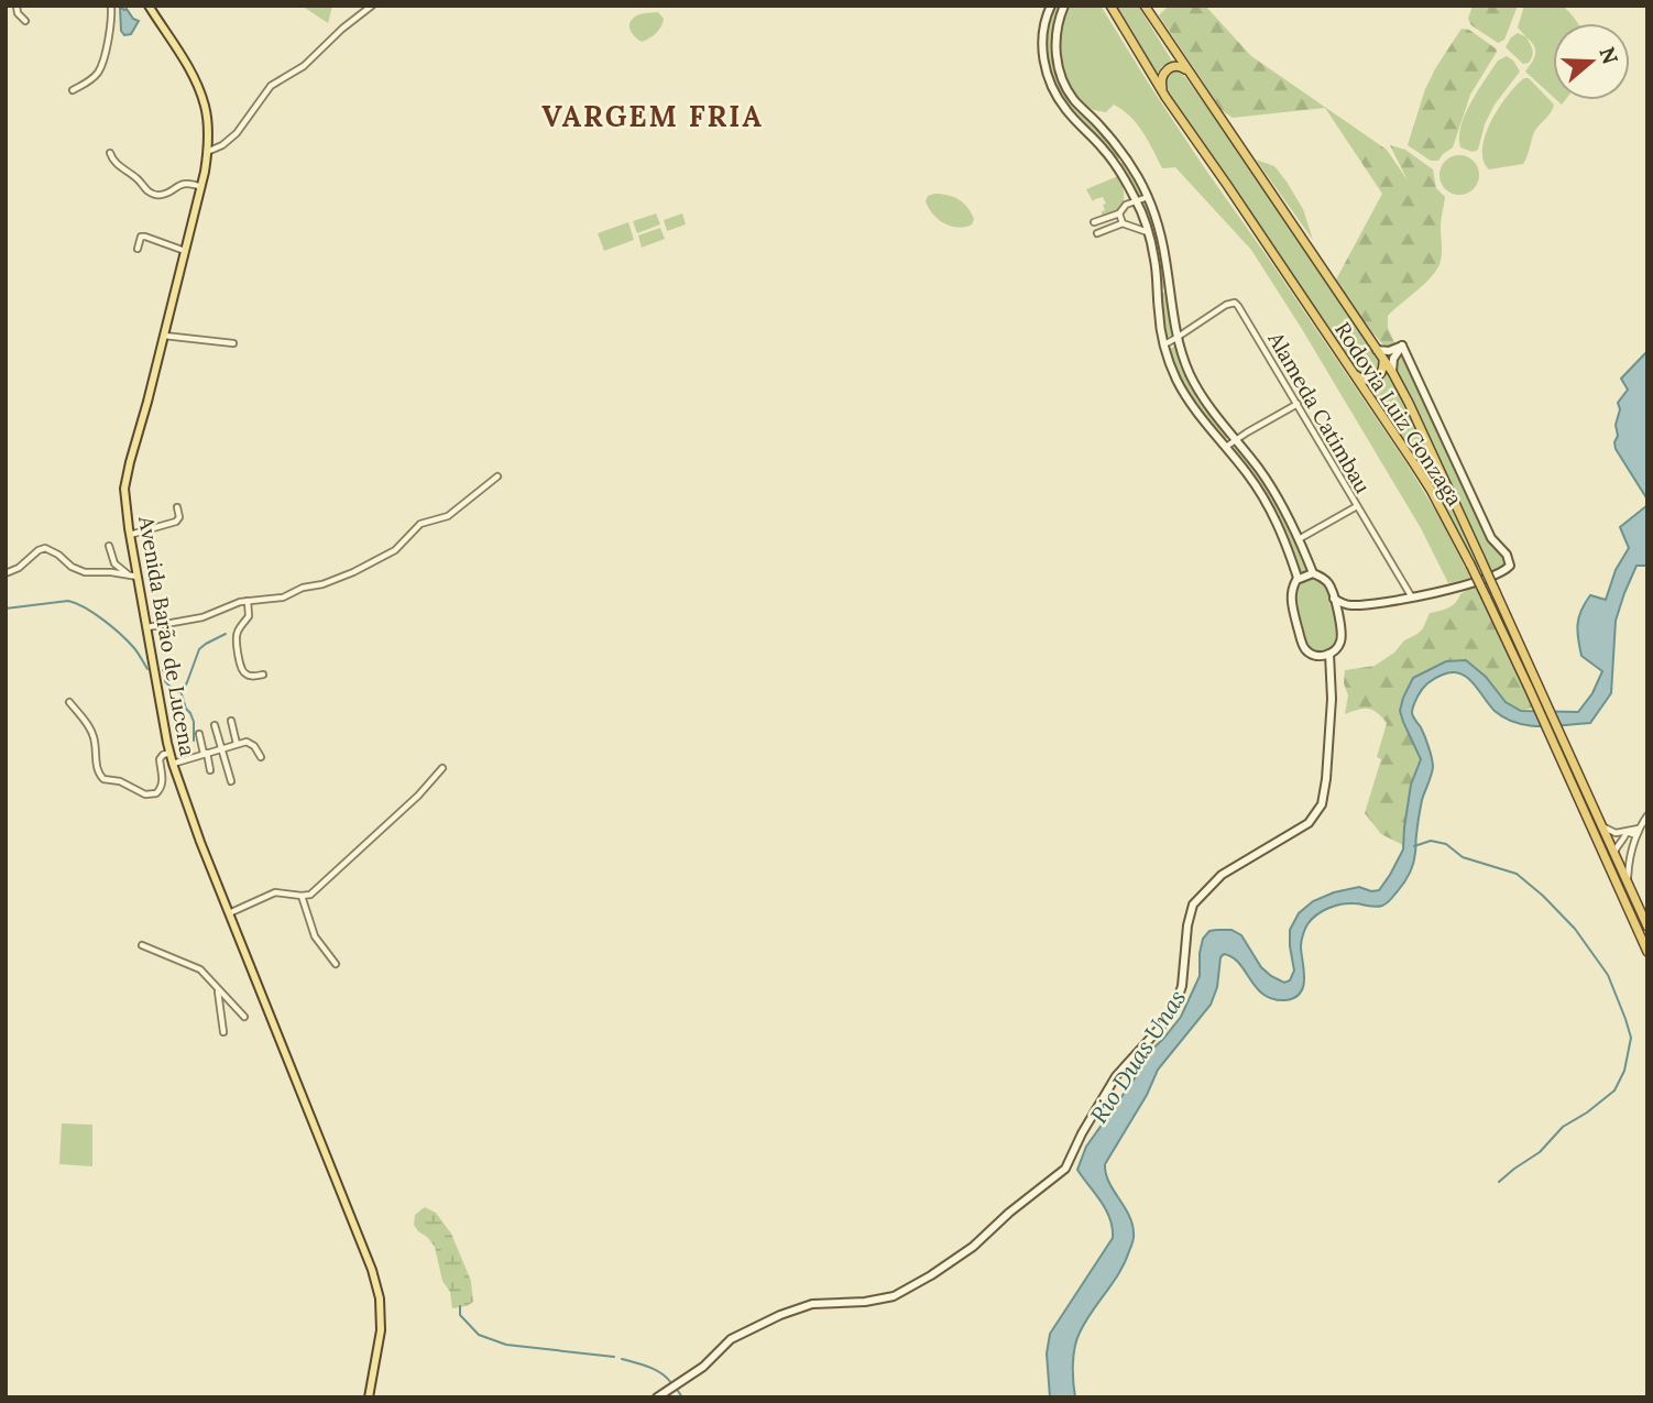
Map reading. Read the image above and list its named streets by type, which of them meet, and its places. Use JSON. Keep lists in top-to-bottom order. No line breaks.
{"streets":{"highway":["Rodovia Luiz Gonzaga"],"main road":["Avenida Barão de Lucena"],"street":["Alameda Catimbau"]},"districts":["VARGEM FRIA"],"water":["Rio Duas Unas"],"north":"right"}
